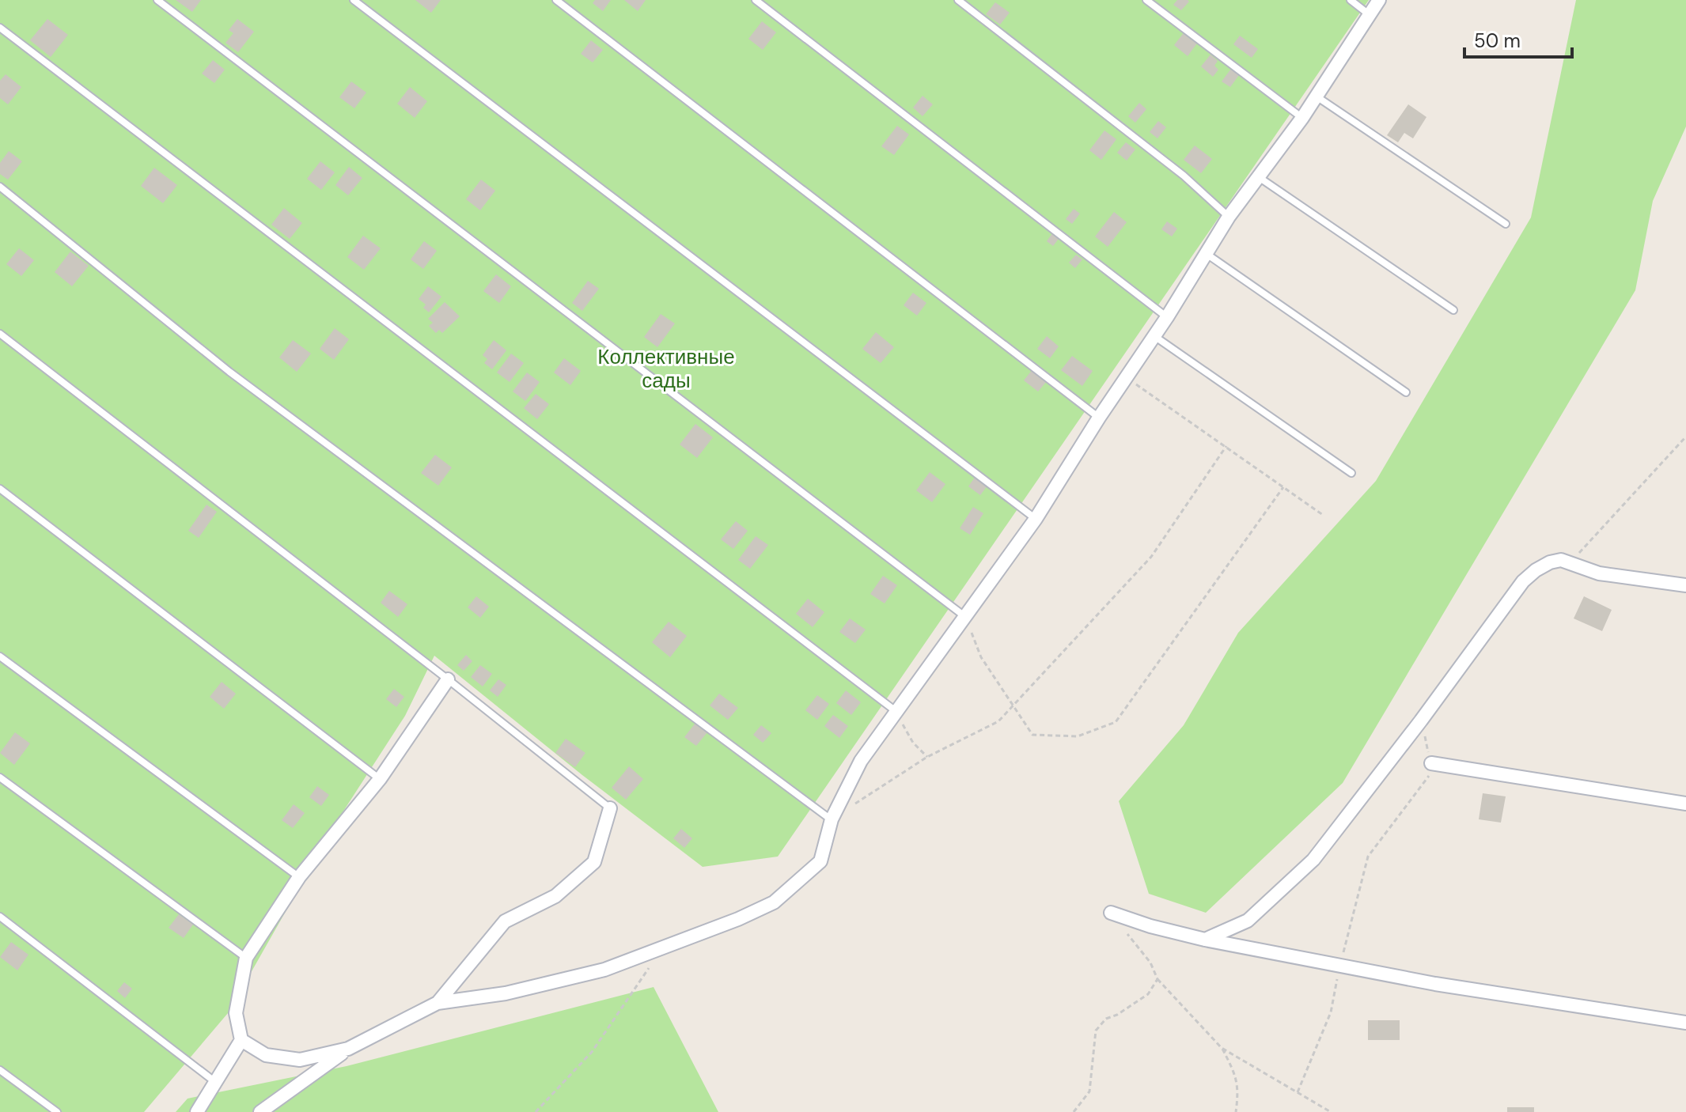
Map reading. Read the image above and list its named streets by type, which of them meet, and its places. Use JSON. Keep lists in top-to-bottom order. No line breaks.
{"parks":["Коллективные сады"],"scale_bar":"50 m"}
